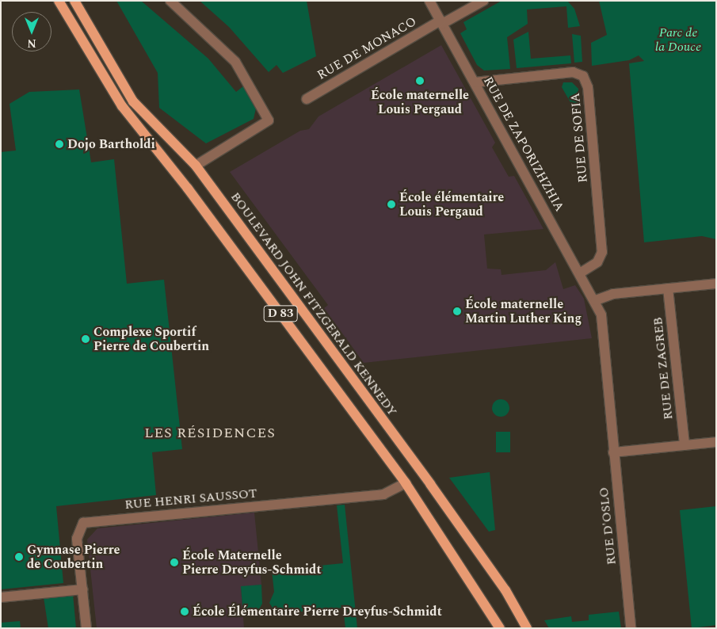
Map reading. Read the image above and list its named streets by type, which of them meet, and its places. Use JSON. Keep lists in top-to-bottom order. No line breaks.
{"streets":{"main road":["BOULEVARD JOHN FITZGERALD KENNEDY","D 83"],"street":["RUE DE MONACO","RUE DE SOFIA","RUE DE ZAPORIZHZHIA","RUE DE ZAGREB","RUE HENRI SAUSSOT","RUE D'OSLO"]},"crossings":[["RUE DE MONACO","RUE DE ZAPORIZHZHIA"],["RUE DE SOFIA","RUE DE ZAPORIZHZHIA"],["RUE DE ZAPORIZHZHIA","RUE D'OSLO"],["D 83","RUE HENRI SAUSSOT"]],"districts":["LES RÉSIDENCES"],"parks":["Parc de la Douce"],"places":["École maternelle Louis Pergaud","Dojo Bartholdi","École élémentaire Louis Pergaud","École maternelle Martin Luther King","Complexe Sportif Pierre de Coubertin","Gymnase Pierre de Coubertin","École Maternelle Pierre Dreyfus-Schmidt","École Élémentaire Pierre Dreyfus-Schmidt"],"north":"bottom"}
